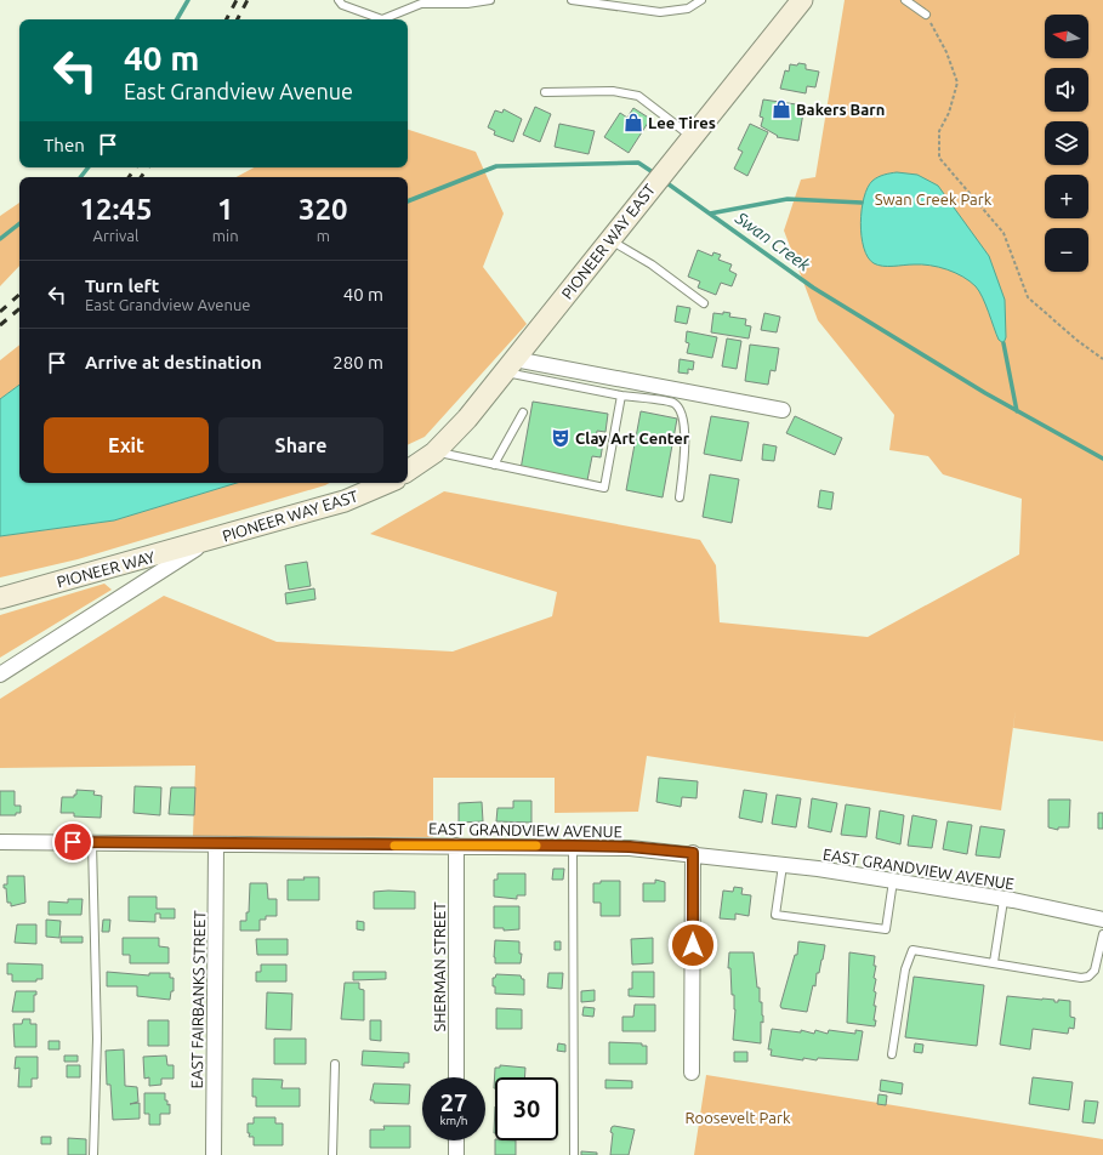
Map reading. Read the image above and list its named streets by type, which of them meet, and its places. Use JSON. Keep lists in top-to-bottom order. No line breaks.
{"streets":{"main road":["PIONEER WAY EAST","PIONEER WAY"],"street":["EAST GRANDVIEW AVENUE","SHERMAN STREET","EAST FAIRBANKS STREET"]},"crossings":[["PIONEER WAY EAST","PIONEER WAY"],["EAST GRANDVIEW AVENUE","SHERMAN STREET"],["EAST GRANDVIEW AVENUE","EAST FAIRBANKS STREET"]],"water":["Swan Creek"],"parks":["Swan Creek Park","Roosevelt Park"],"places":{"shop":["Bakers Barn","Lee Tires"],"theatre":["Clay Art Center"]},"north":"left","page":{"map_buttons":["+","−"],"turn":["40 m","East Grandview Avenue"],"then":"Then","eta":["12:45","Arrival","1","min","320","m"],"list":[{"name":"Turn left","note":"East Grandview Avenue","value":"40 m"},{"name":"Arrive at destination","value":"280 m"}],"buttons":["Exit","Share"],"speed":"27 km/h","limit":"30"}}
